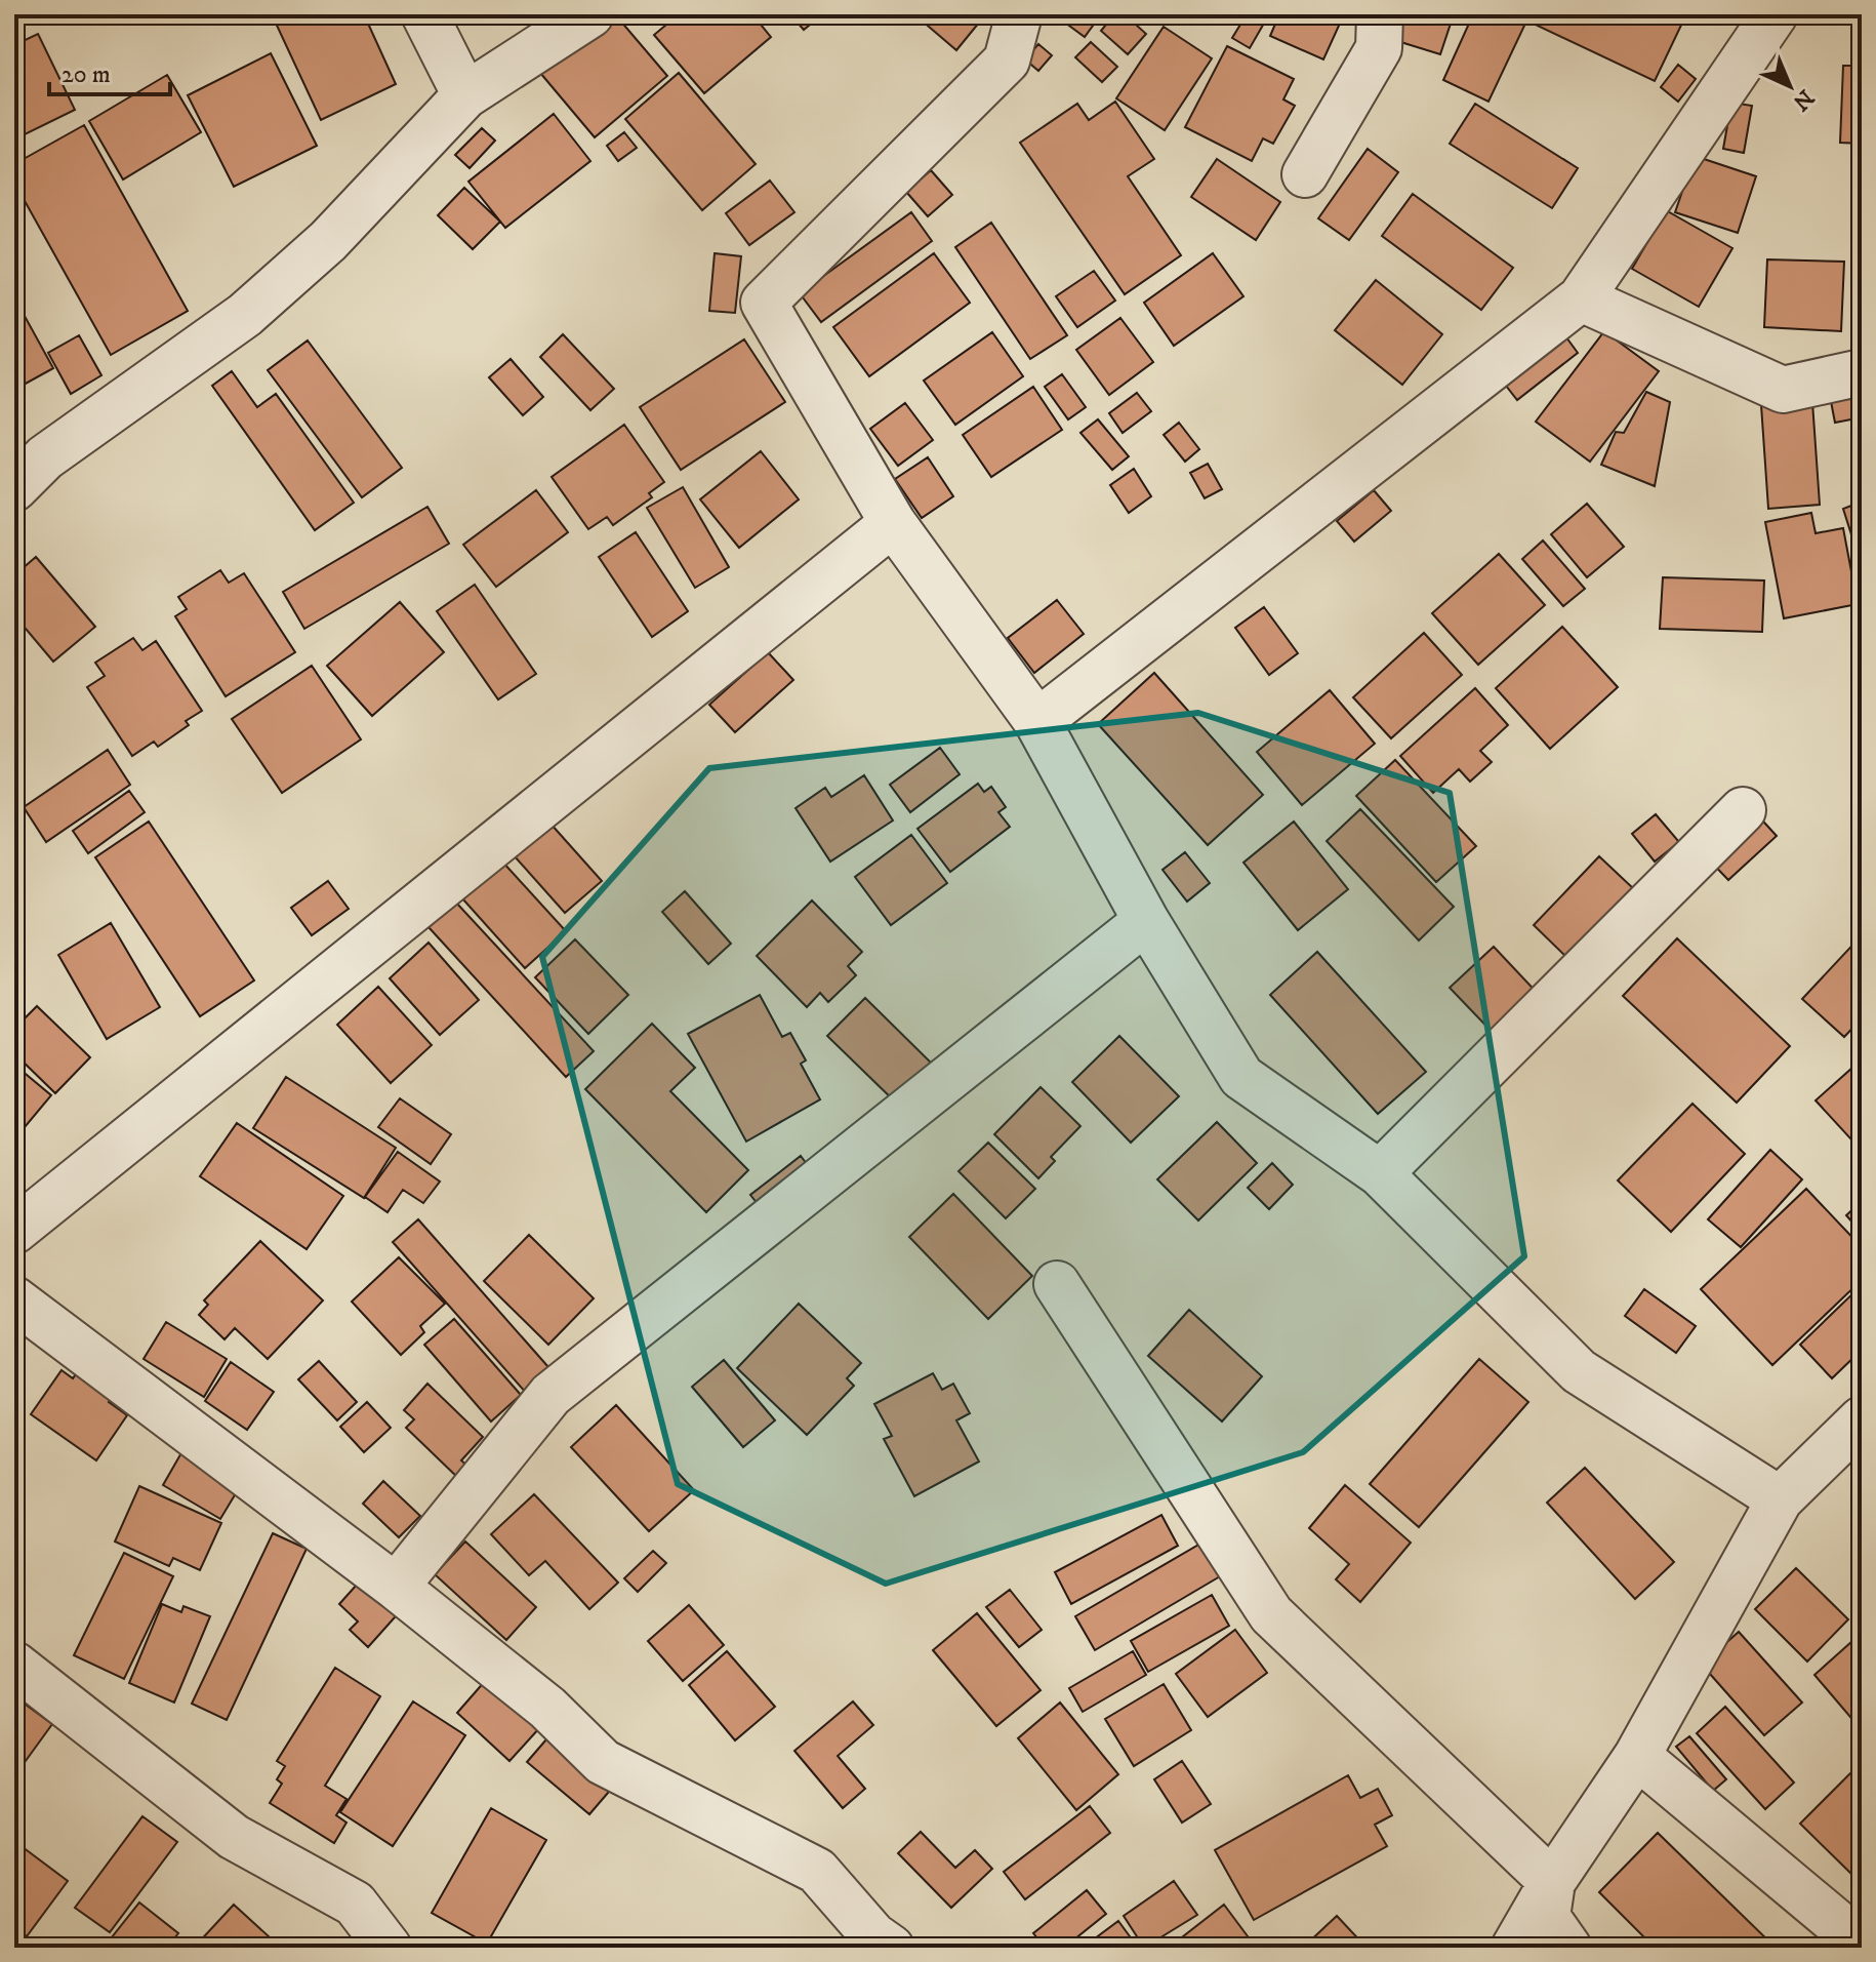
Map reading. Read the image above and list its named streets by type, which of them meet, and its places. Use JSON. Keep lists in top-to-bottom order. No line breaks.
{"scale_bar":"20 m","north":"bottom right"}
